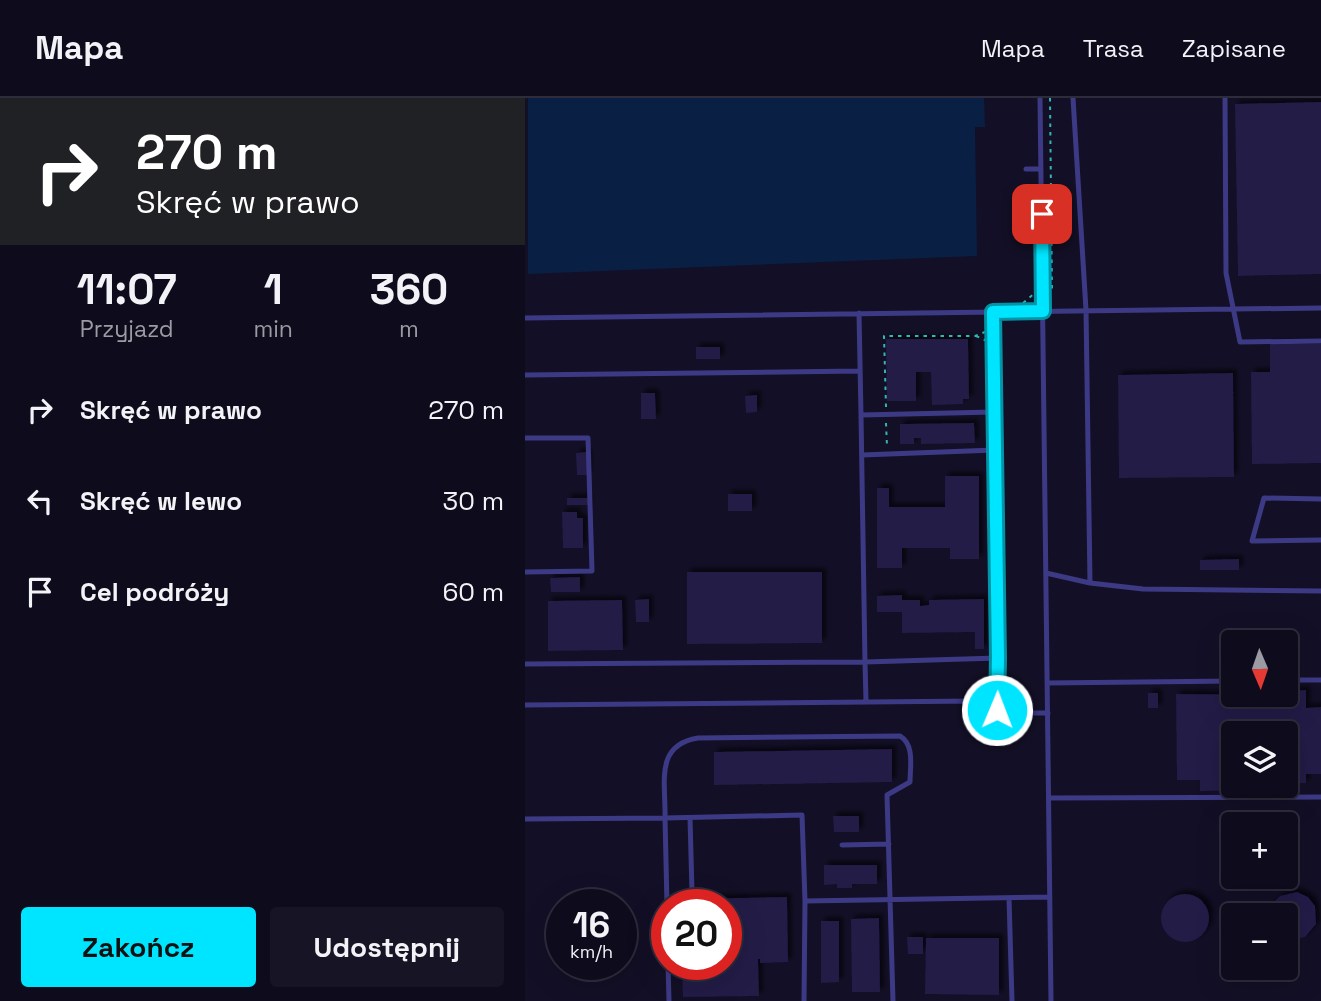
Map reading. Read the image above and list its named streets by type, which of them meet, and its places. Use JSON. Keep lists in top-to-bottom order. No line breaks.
{"north":"bottom","page":{"header":"Mapa","nav":["Mapa","Trasa","Zapisane"],"turn":["270 m","Skręć w prawo"],"eta":["11:07","Przyjazd","1","min","360","m"],"list":[{"name":"Skręć w prawo","value":"270 m"},{"name":"Skręć w lewo","value":"30 m"},{"name":"Cel podróży","value":"60 m"}],"map_buttons":["+","−"],"speed":"16 km/h","limit":"20","buttons":["Zakończ","Udostępnij"]}}
